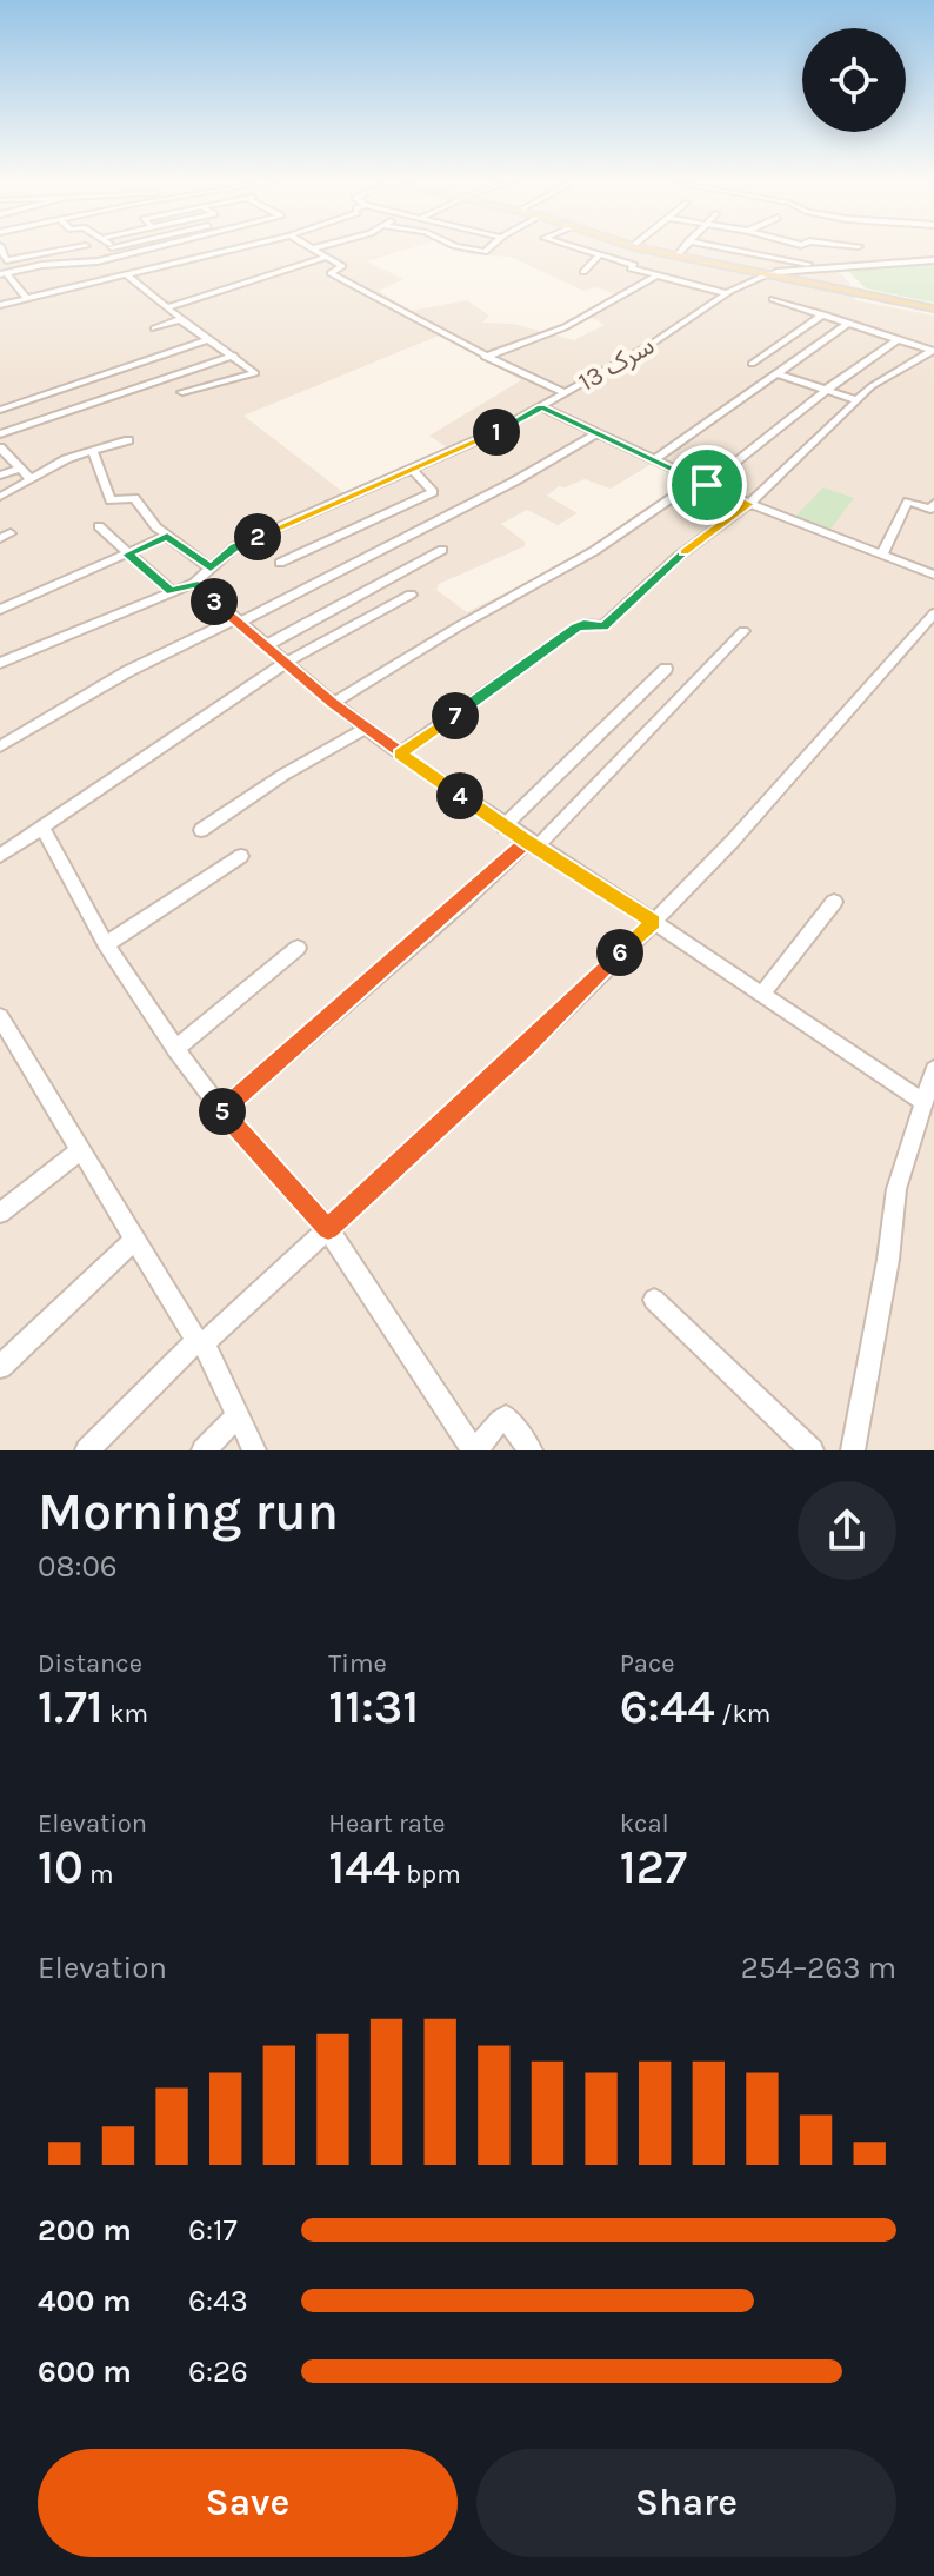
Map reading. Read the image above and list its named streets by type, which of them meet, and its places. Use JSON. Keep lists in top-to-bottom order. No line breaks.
{"streets":{"street":["سرک 13"]},"page":{"pins":["1","2","3","7","4","6","5"],"heading":["Morning run","08:06"],"stats":[["Distance","1.71 km"],["Time","11:31"],["Pace","6:44 /km"],["Elevation","10 m"],["Heart rate","144 bpm"],["kcal","127"]],"chart":["Elevation","254–263 m"],"list":[{"name":"200 m","note":"6:17"},{"name":"400 m","note":"6:43"},{"name":"600 m","note":"6:26"}],"buttons":["Save","Share"]}}
